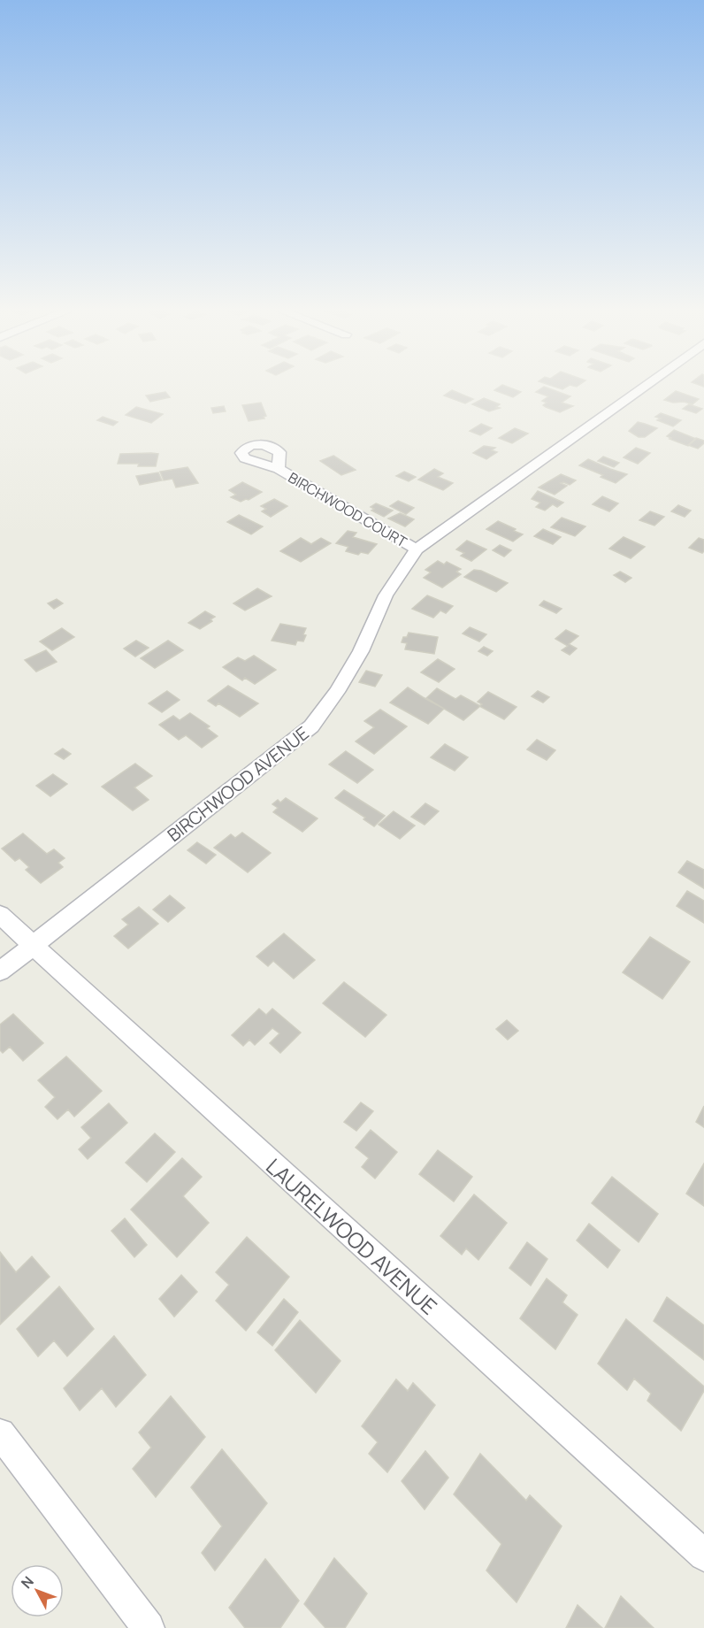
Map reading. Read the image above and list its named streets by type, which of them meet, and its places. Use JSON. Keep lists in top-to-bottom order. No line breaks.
{"streets":{"street":["BIRCHWOOD COURT","BIRCHWOOD AVENUE","LAURELWOOD AVENUE"]},"crossings":[["BIRCHWOOD COURT","BIRCHWOOD AVENUE"],["BIRCHWOOD AVENUE","LAURELWOOD AVENUE"]],"north":"top left"}
